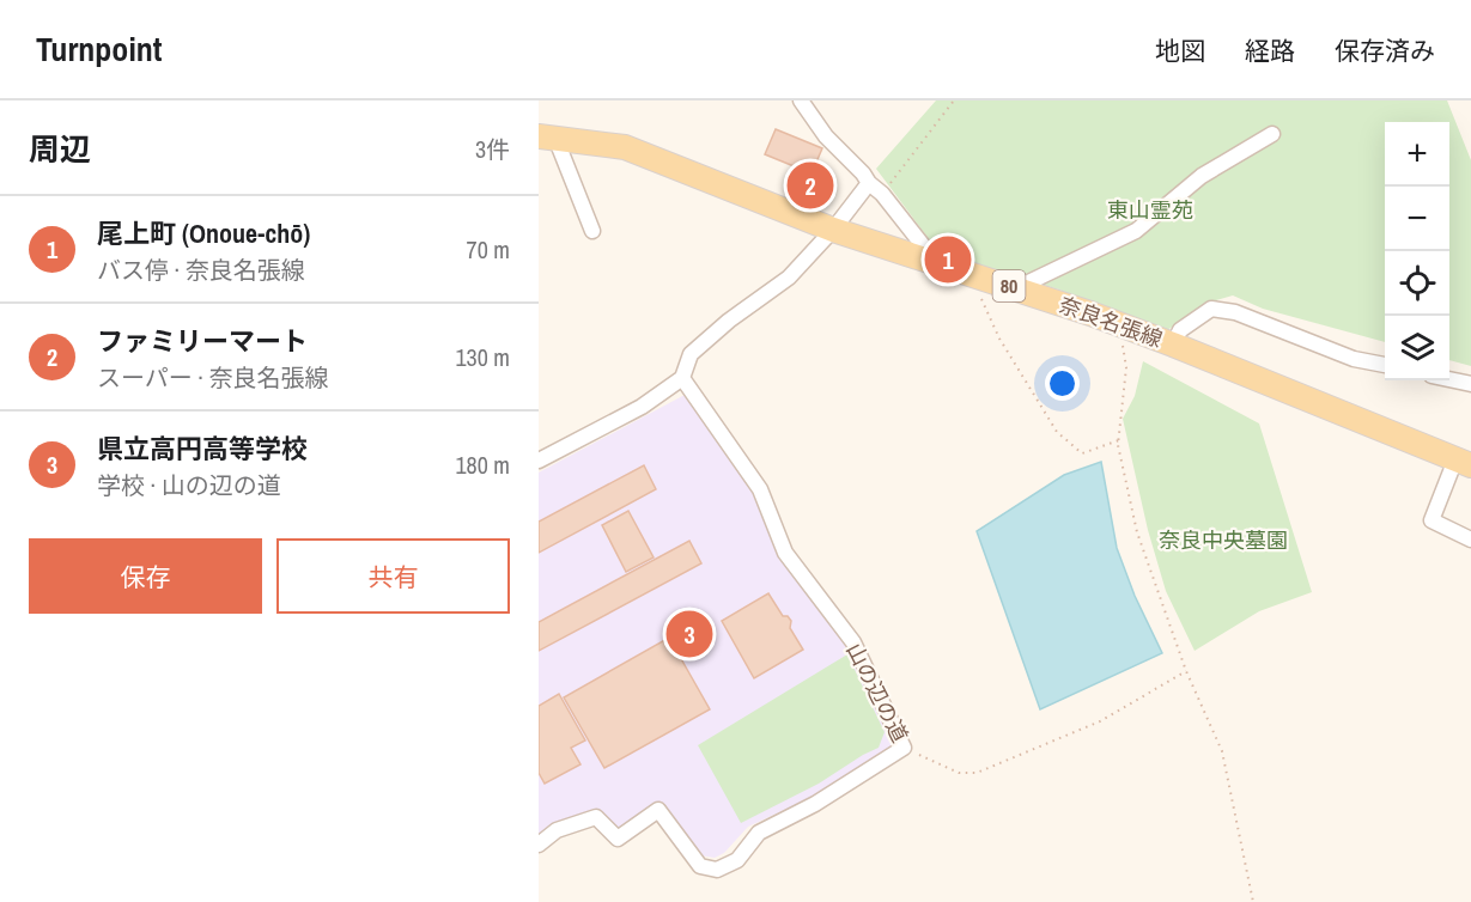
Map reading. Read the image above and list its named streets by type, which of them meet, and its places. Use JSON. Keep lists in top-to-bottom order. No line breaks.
{"streets":{"main road":["80","奈良名張線"],"street":["山の辺の道"]},"parks":["東山霊苑","奈良中央墓園"],"page":{"header":"Turnpoint","nav":["地図","経路","保存済み"],"heading":["周辺","3件"],"map_buttons":["+","−"],"pins":["2","1","3"],"list":[{"mark":"1","name":"尾上町 (Onoue-chō)","note":"バス停 · 奈良名張線","value":"70 m"},{"mark":"2","name":"ファミリーマート","note":"スーパー · 奈良名張線","value":"130 m"},{"mark":"3","name":"県立高円高等学校","note":"学校 · 山の辺の道","value":"180 m"}],"buttons":["保存","共有"]}}
